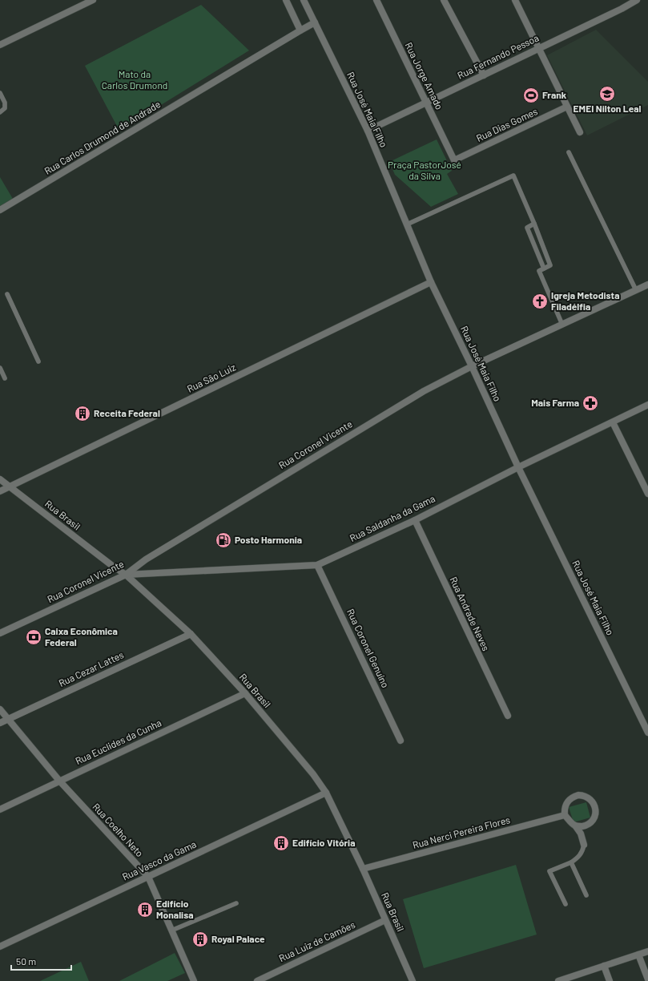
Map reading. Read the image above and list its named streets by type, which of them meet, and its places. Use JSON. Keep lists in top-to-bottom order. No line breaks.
{"streets":{"street":["Rua Fernando Pessoa","Rua Jorge Amado","Rua José Maia Filho","Rua Dias Gomes","Rua Carlos Drumond de Andrade","Rua São Luiz","Rua Coronel Vicente","Rua Brasil","Rua Saldanha da Gama","Rua Andrade Neves","Rua Coronel Genuíno","Rua Cezar Lattes","Rua Euclides da Cunha","Rua Coelho Neto","Rua Nerci Pereira Flores","Rua Vasco da Gama","Rua Luiz de Camões"]},"crossings":[["Rua Fernando Pessoa","Rua Jorge Amado"],["Rua Fernando Pessoa","Rua José Maia Filho"],["Rua Jorge Amado","Rua Dias Gomes"],["Rua José Maia Filho","Rua Carlos Drumond de Andrade"],["Rua José Maia Filho","Rua São Luiz"],["Rua José Maia Filho","Rua Coronel Vicente"],["Rua José Maia Filho","Rua Saldanha da Gama"],["Rua São Luiz","Rua Brasil"],["Rua Coronel Vicente","Rua Brasil"],["Rua Coronel Vicente","Rua Saldanha da Gama"],["Rua Brasil","Rua Saldanha da Gama"],["Rua Brasil","Rua Cezar Lattes"],["Rua Brasil","Rua Euclides da Cunha"],["Rua Brasil","Rua Nerci Pereira Flores"],["Rua Brasil","Rua Vasco da Gama"],["Rua Brasil","Rua Luiz de Camões"],["Rua Saldanha da Gama","Rua Andrade Neves"],["Rua Saldanha da Gama","Rua Coronel Genuíno"],["Rua Cezar Lattes","Rua Coelho Neto"],["Rua Euclides da Cunha","Rua Coelho Neto"],["Rua Coelho Neto","Rua Vasco da Gama"]],"parks":["Mato da Carlos Drumond","Praça PastorJosé da Silva"],"places":{"school or university":["EMEI Nilton Leal"],"sports":["Frank"],"church":["Igreja Metodista Filadélfia"],"pharmacy":["Mais Farma"],"building":["Receita Federal","Edifício Vitória","Edifício Monalisa","Royal Palace"],"fuel station":["Posto Harmonia"],"bank":["Caixa Econômica Federal"]},"scale_bar":"50 m"}
